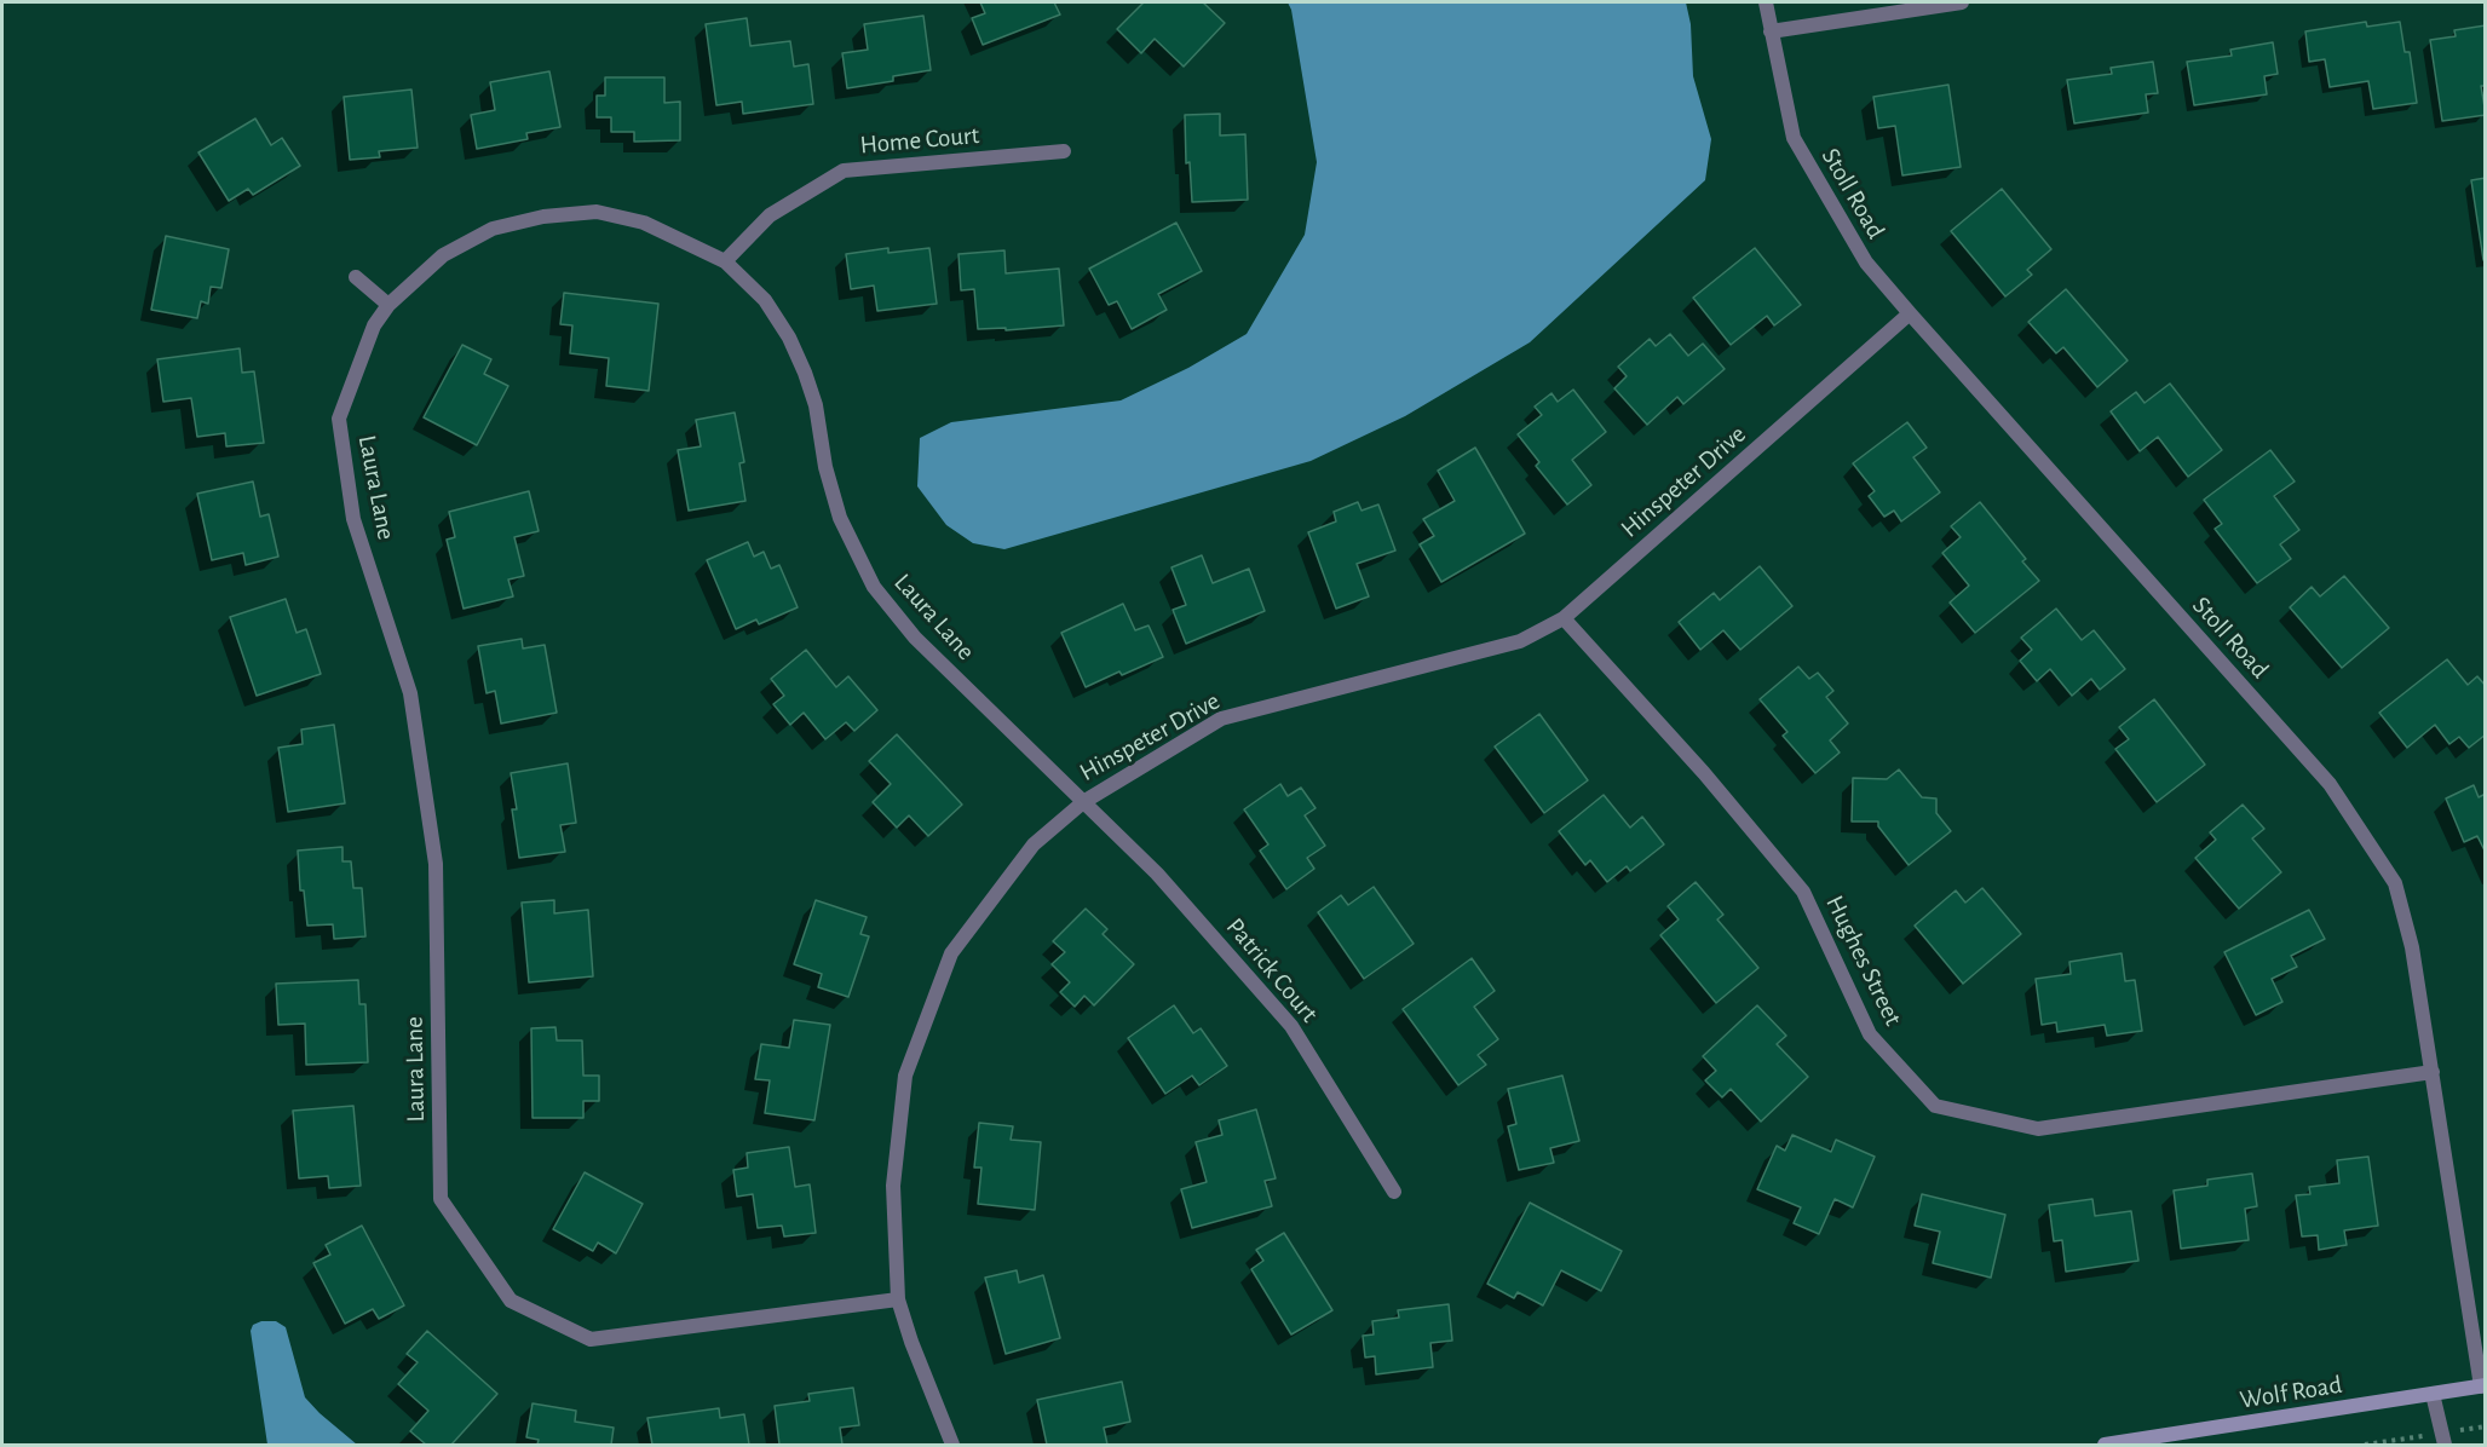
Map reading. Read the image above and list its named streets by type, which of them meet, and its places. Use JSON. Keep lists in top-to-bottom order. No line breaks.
{"streets":{"main road":["Wolf Road"],"street":["Home Court","Stoll Road","Hinspeter Drive","Laura Lane","Hughes Street","Patrick Court"]},"crossings":[["Home Court","Laura Lane"],["Stoll Road","Hinspeter Drive"],["Stoll Road","Hughes Street"],["Stoll Road","Wolf Road"],["Hinspeter Drive","Laura Lane"],["Hinspeter Drive","Hughes Street"],["Hinspeter Drive","Patrick Court"],["Laura Lane","Patrick Court"]]}
